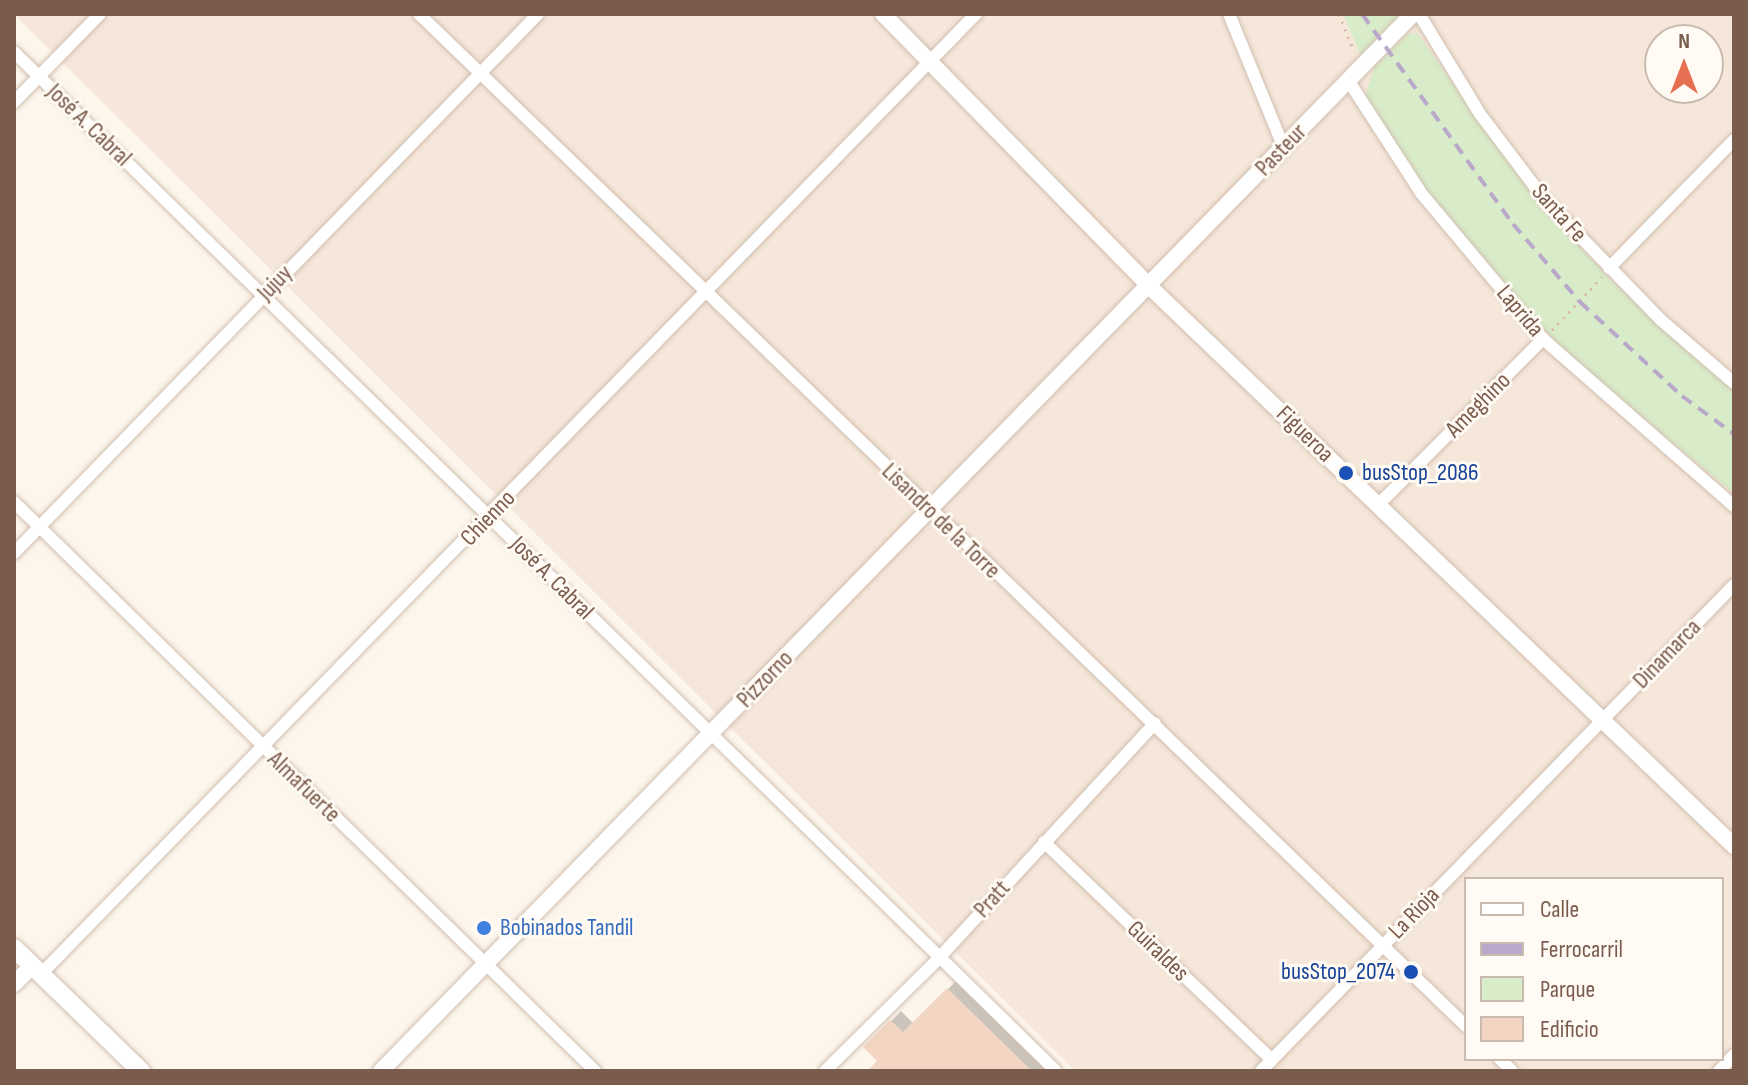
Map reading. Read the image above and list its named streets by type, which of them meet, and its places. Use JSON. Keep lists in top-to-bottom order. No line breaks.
{"streets":{"street":["José A. Cabral","Pasteur","Santa Fe","Jujuy","Laprida","Ameghino","Figueroa","Chienno","Lisandro de la Torre","Dinamarca","Pizzorno","Almafuerte","Pratt","La Rioja","Guiraldes"]},"crossings":[["José A. Cabral","Jujuy"],["José A. Cabral","Chienno"],["José A. Cabral","Pizzorno"],["José A. Cabral","Pratt"],["Pasteur","Santa Fe"],["Pasteur","Laprida"],["Pasteur","Figueroa"],["Pasteur","Pizzorno"],["Jujuy","Lisandro de la Torre"],["Jujuy","Almafuerte"],["Laprida","Ameghino"],["Ameghino","Figueroa"],["Figueroa","Chienno"],["Figueroa","Dinamarca"],["Figueroa","Pizzorno"],["Figueroa","La Rioja"],["Chienno","Lisandro de la Torre"],["Chienno","Almafuerte"],["Lisandro de la Torre","Pizzorno"],["Lisandro de la Torre","Pratt"],["Lisandro de la Torre","La Rioja"],["Dinamarca","La Rioja"],["Pizzorno","Almafuerte"],["Pratt","Guiraldes"],["La Rioja","Guiraldes"]],"places":["busStop_2086","Bobinados Tandil","busStop_2074"],"legend":["Calle","Ferrocarril","Parque","Edificio"],"north":"top"}
